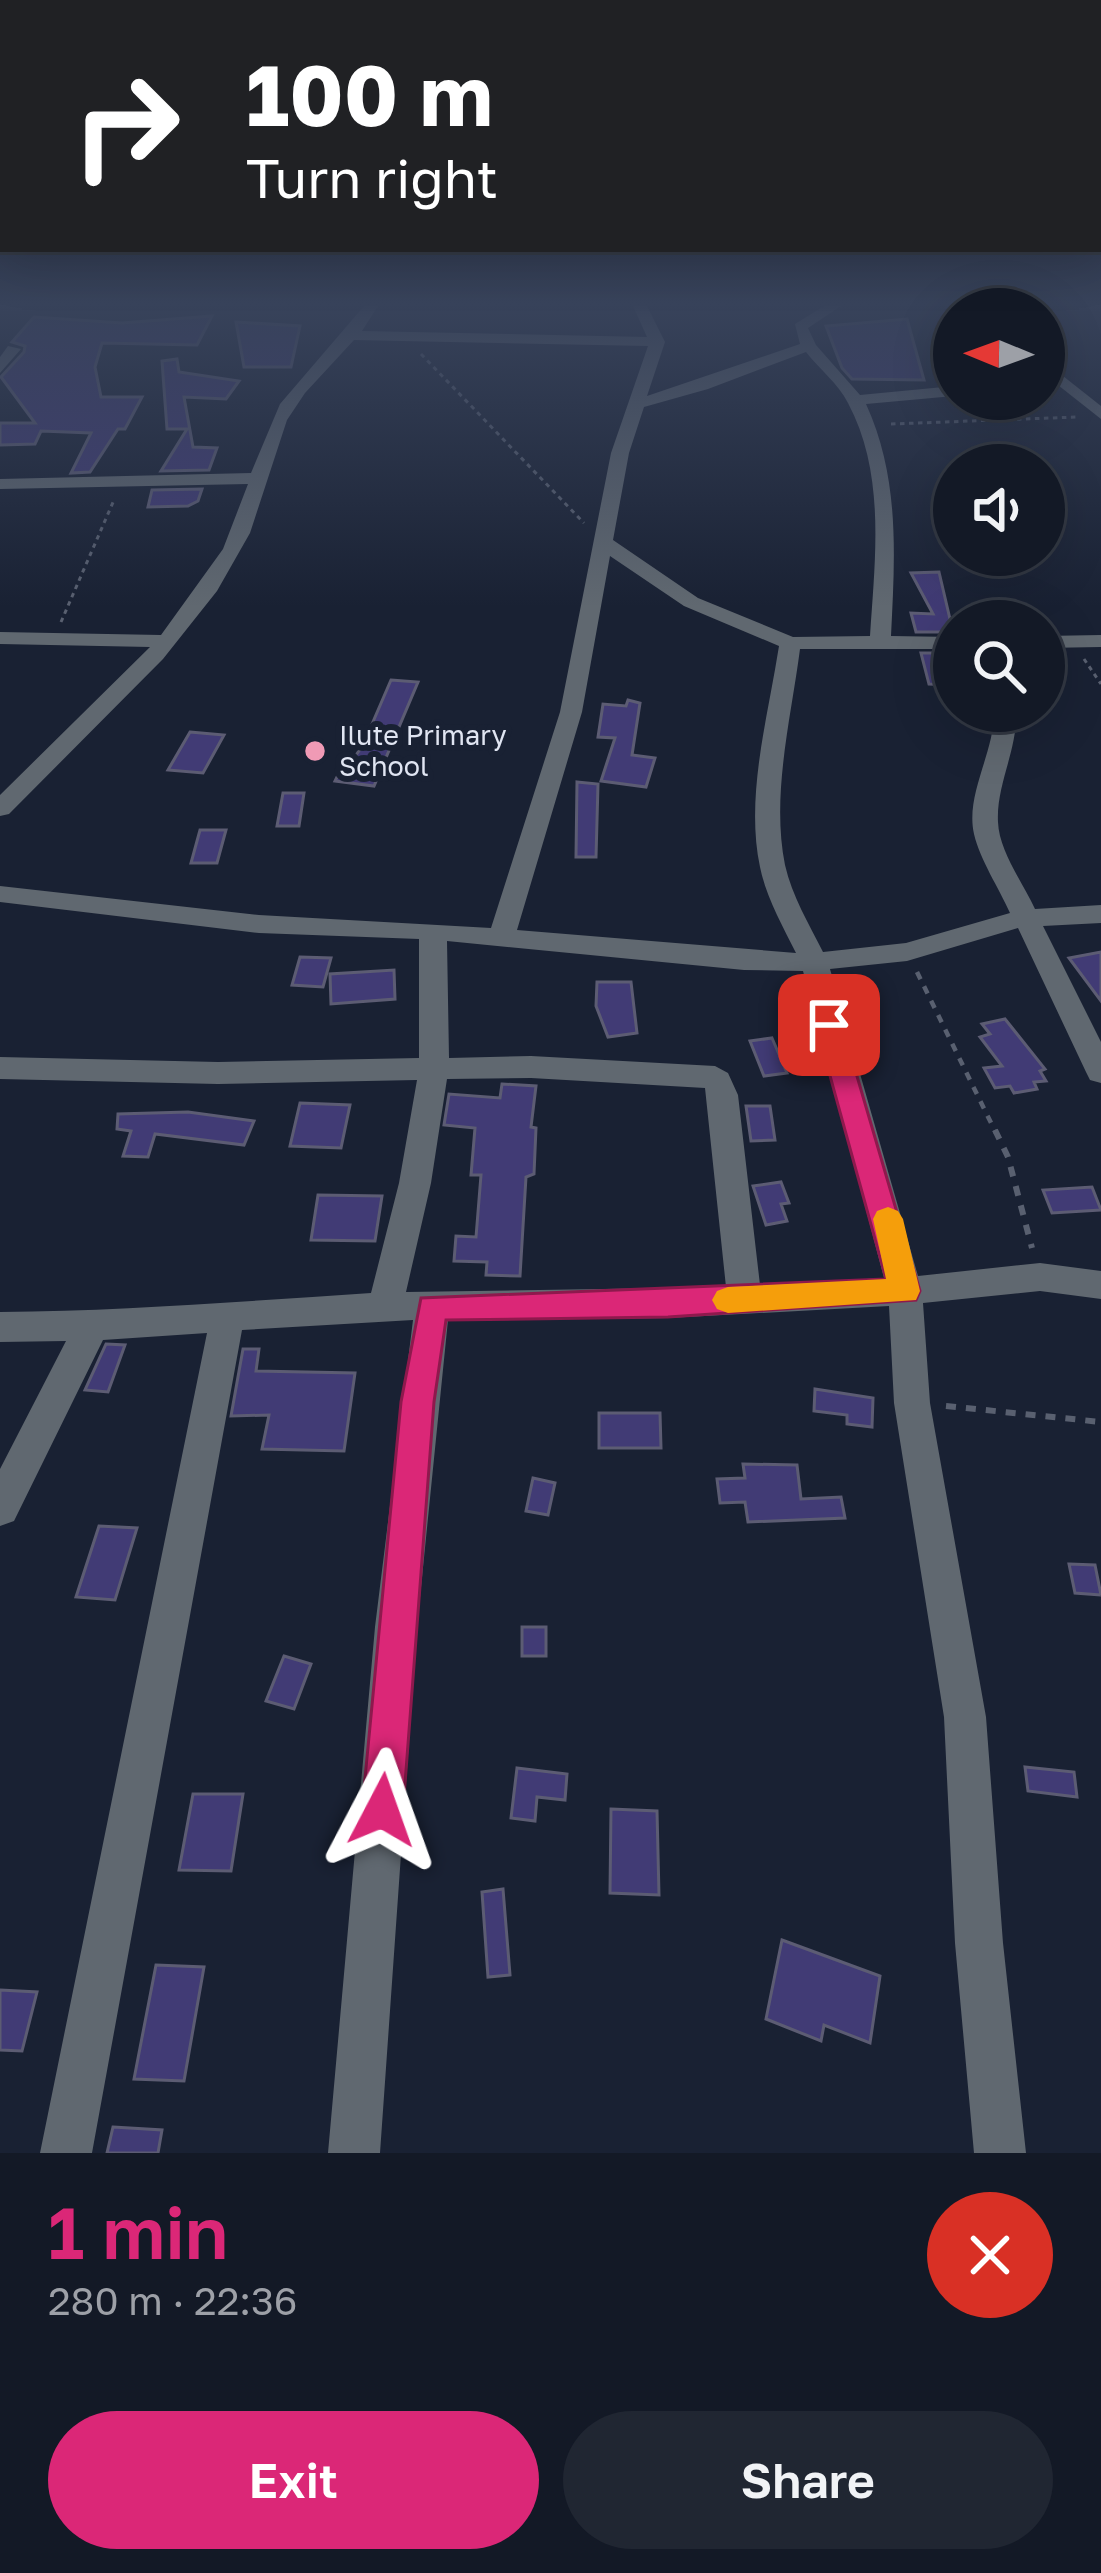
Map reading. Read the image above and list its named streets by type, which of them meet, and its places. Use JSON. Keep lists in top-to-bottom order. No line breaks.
{"places":["Ilute Primary School"],"north":"left","page":{"turn":["100 m","Turn right"],"heading":["1 min","280 m · 22:36"],"buttons":["Exit","Share"]}}
